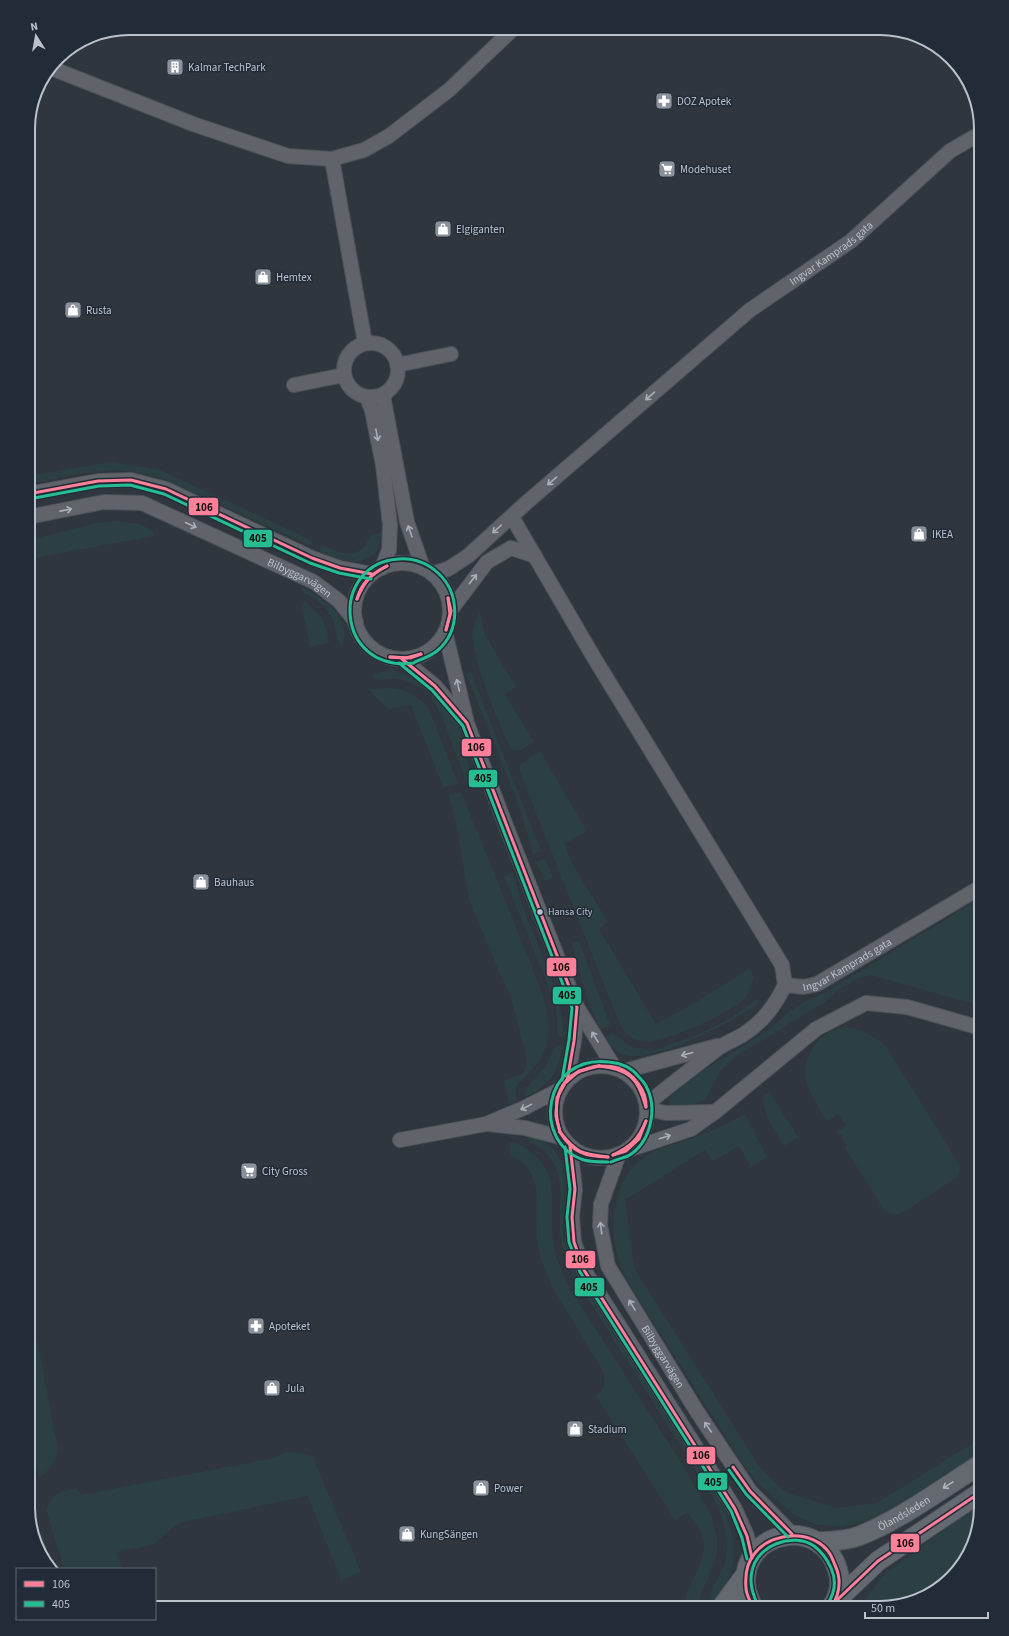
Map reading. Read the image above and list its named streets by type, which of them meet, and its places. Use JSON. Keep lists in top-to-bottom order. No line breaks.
{"streets":{"main road":["Ölandsleden"],"street":["Ingvar Kamprads gata","Bilbyggarvägen"]},"crossings":[["Ingvar Kamprads gata","Bilbyggarvägen"],["Bilbyggarvägen","Ölandsleden"]],"one_way":["Ingvar Kamprads gata"],"places":{"building":["Kalmar TechPark"],"pharmacy":["DOZ Apotek","Apoteket"],"supermarket":["Modehuset","City Gross"],"shop":["Elgiganten","Hemtex","Rusta","IKEA","Bauhaus","Jula","Stadium","Power","KungSängen"],"other":["Hansa City"]},"lines":["transit line 106","transit line 405"],"legend":["106","405"],"scale_bar":"50 m","north":"top"}
